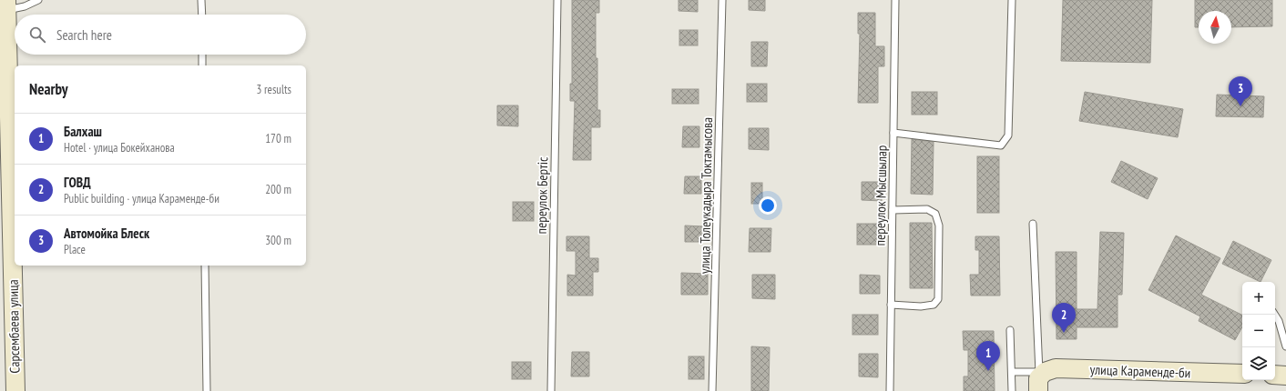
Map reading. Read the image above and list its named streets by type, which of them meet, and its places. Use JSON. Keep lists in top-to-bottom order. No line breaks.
{"streets":{"street":["Сарсембаева улица","улица Караменде-би"],"lane":["переулок Бертіс","улица Толеукадыра Токтамысова","переулок Мысшылар"]},"north":"top","page":{"search":"Search here","heading":["Nearby","3 results"],"pins":["3","2","1"],"list":[{"mark":"1","name":"Балхаш","note":"Hotel · улица Бокейханова","value":"170 m"},{"mark":"2","name":"ГОВД","note":"Public building · улица Караменде-би","value":"200 m"},{"mark":"3","name":"Автомойка Блеск","note":"Place","value":"300 m"}],"map_buttons":["+","−"]}}
